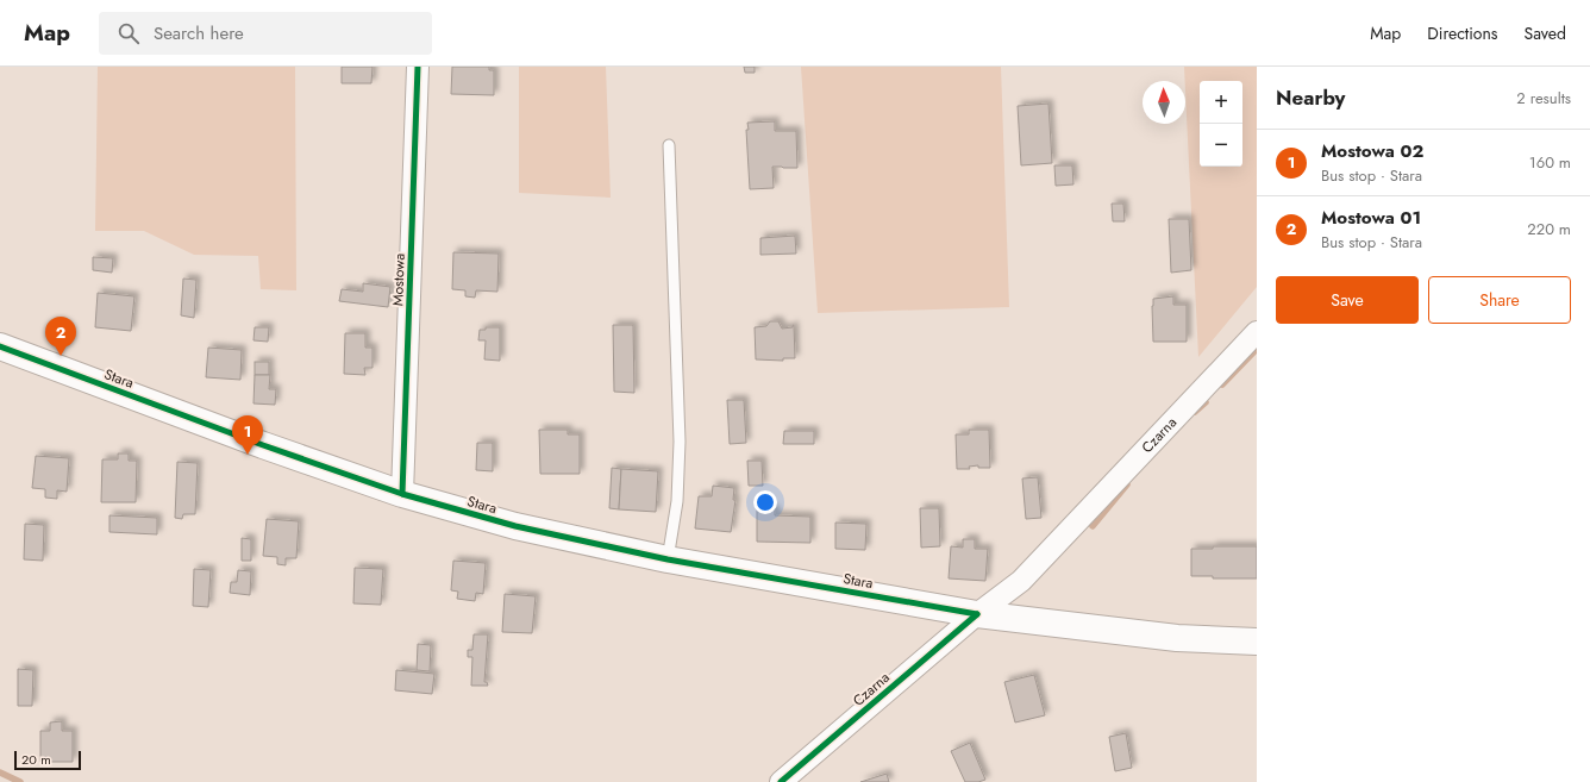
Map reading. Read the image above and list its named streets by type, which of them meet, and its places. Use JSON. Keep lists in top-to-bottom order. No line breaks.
{"streets":{"street":["Mostowa","Stara","Czarna"]},"crossings":[["Mostowa","Stara"],["Stara","Czarna"]],"scale_bar":"20 m","north":"top","page":{"header":"Map","search":"Search here","nav":["Map","Directions","Saved"],"heading":["Nearby","2 results"],"map_buttons":["+","−"],"list":[{"mark":"1","name":"Mostowa 02","note":"Bus stop · Stara","value":"160 m"},{"mark":"2","name":"Mostowa 01","note":"Bus stop · Stara","value":"220 m"}],"buttons":["Save","Share"],"pins":["2","1"],"scale":"20 m"}}
